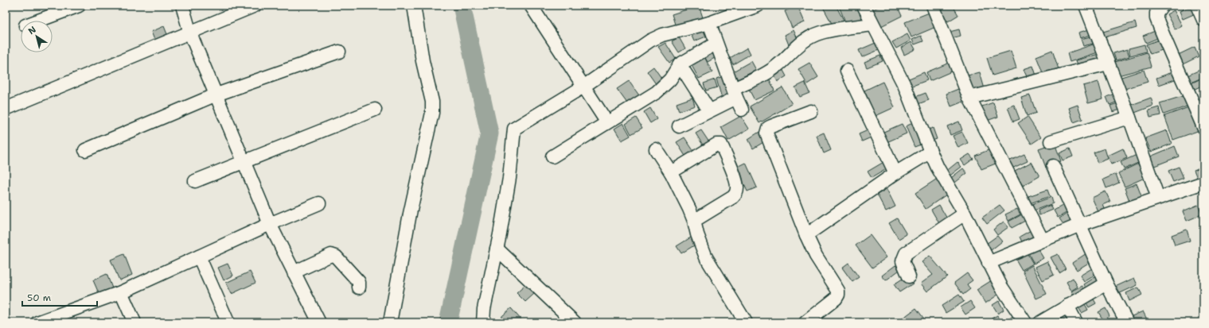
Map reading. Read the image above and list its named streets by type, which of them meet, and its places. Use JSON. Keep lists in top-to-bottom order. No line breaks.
{"scale_bar":"50 m","north":"top left"}
